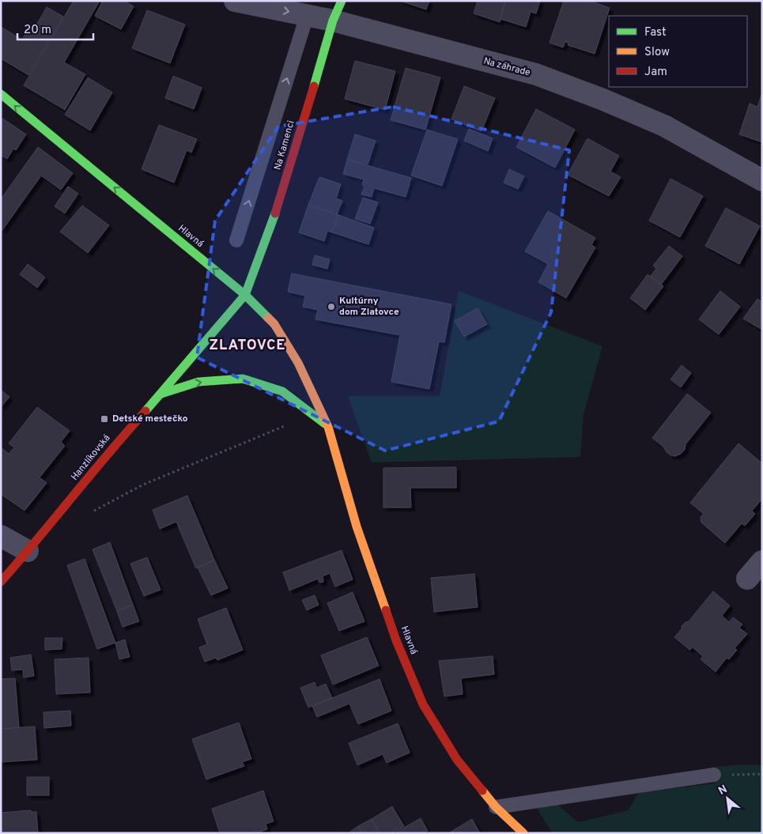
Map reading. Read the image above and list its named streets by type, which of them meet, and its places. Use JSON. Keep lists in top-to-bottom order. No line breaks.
{"streets":{"street":["Na záhrade","Na Kamenci","Hlavná","Hanzlíkovská"]},"crossings":[["Na záhrade","Na Kamenci"],["Na Kamenci","Hlavná"],["Na Kamenci","Hanzlíkovská"],["Hlavná","Hanzlíkovská"]],"districts":["ZLATOVCE"],"places":{"other":["Kultúrny dom Zlatovce"],"transit":["Detské mestečko"]},"legend":["Fast","Slow","Jam"],"scale_bar":"20 m","north":"top left"}
